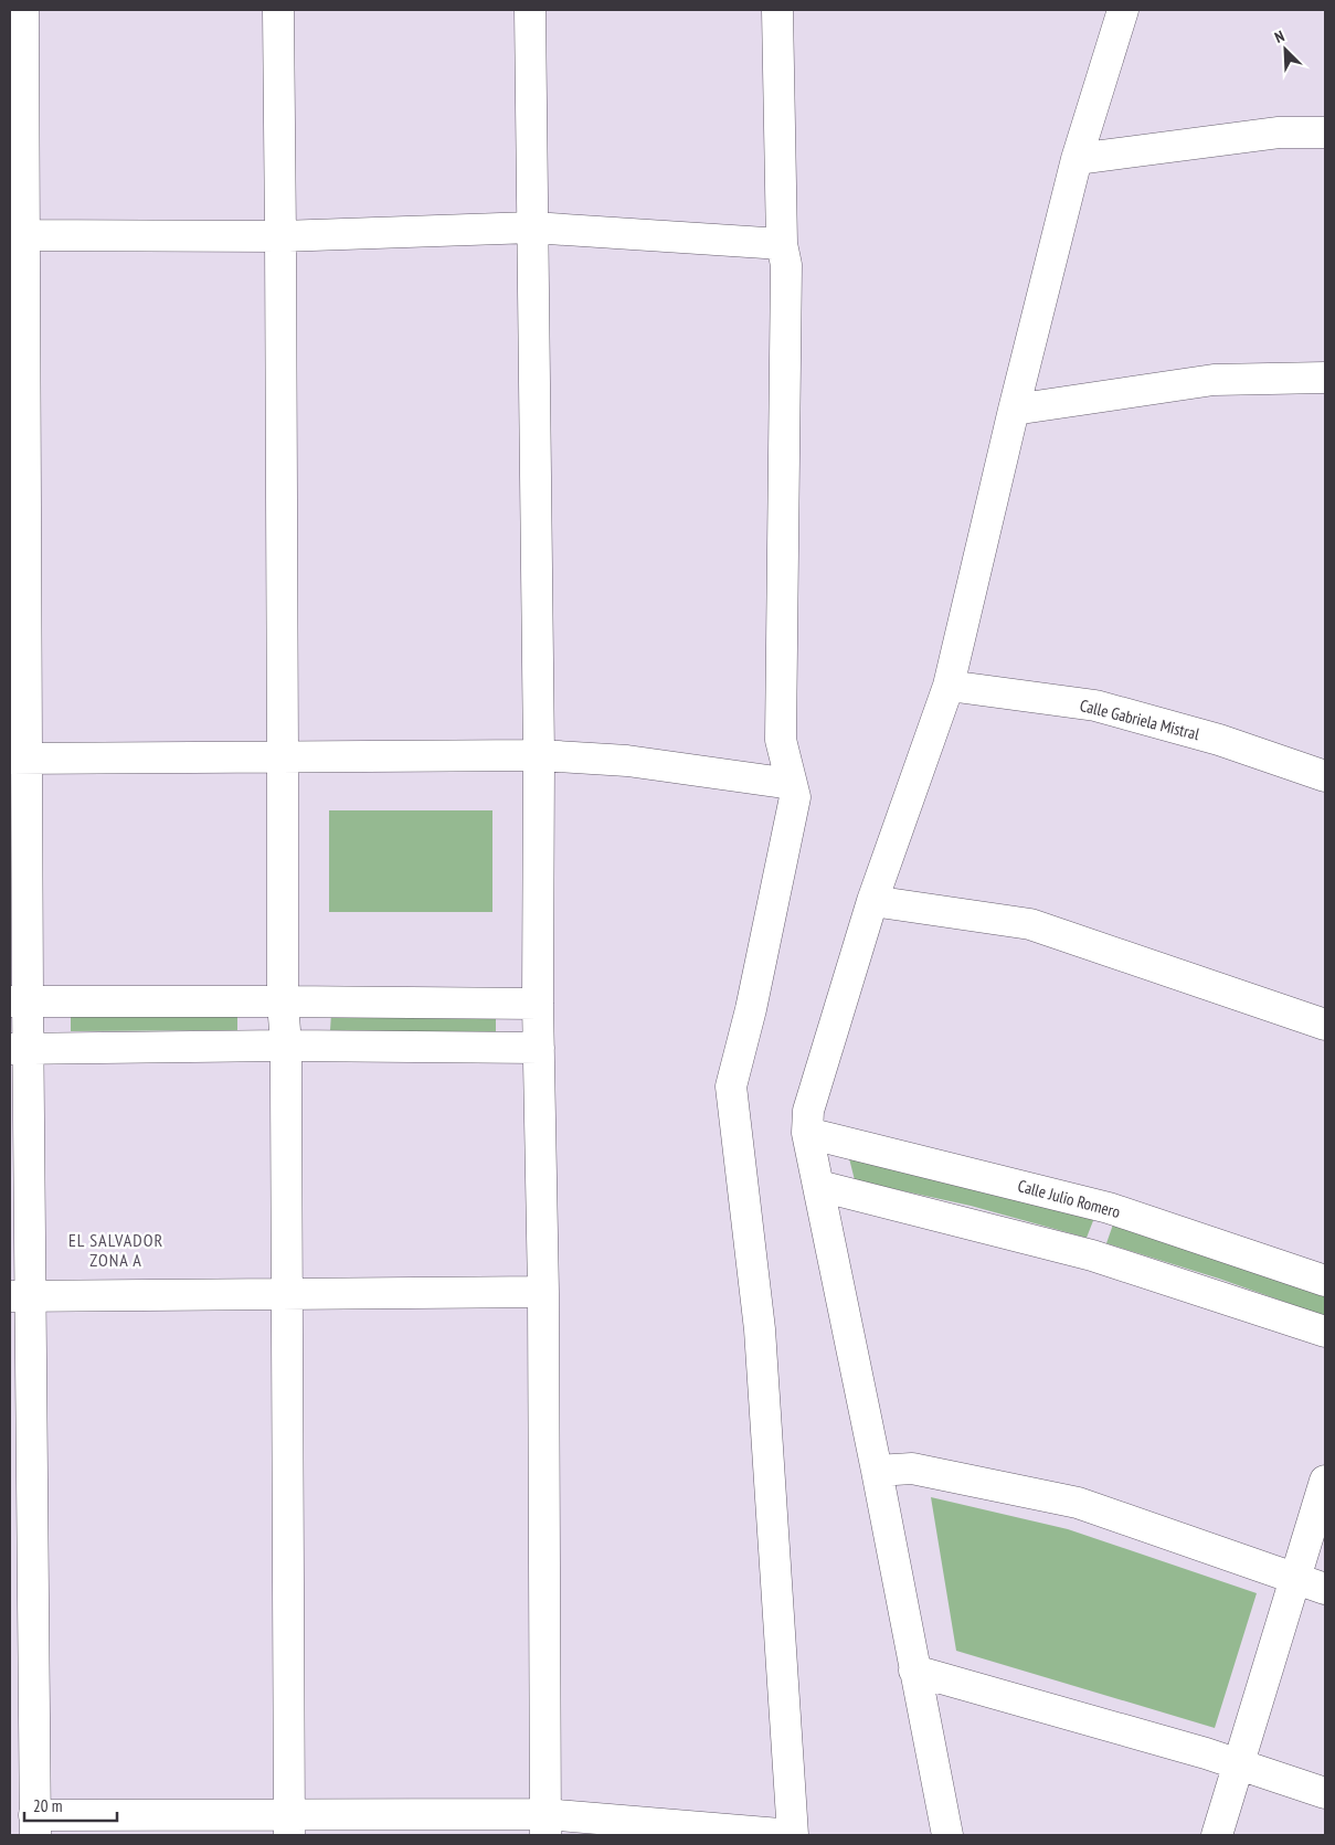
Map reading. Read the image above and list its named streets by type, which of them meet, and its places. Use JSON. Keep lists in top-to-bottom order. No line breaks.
{"streets":{"street":["Calle Gabriela Mistral","Calle Julio Romero"]},"districts":["EL SALVADOR ZONA A"],"scale_bar":"20 m","north":"top left"}
